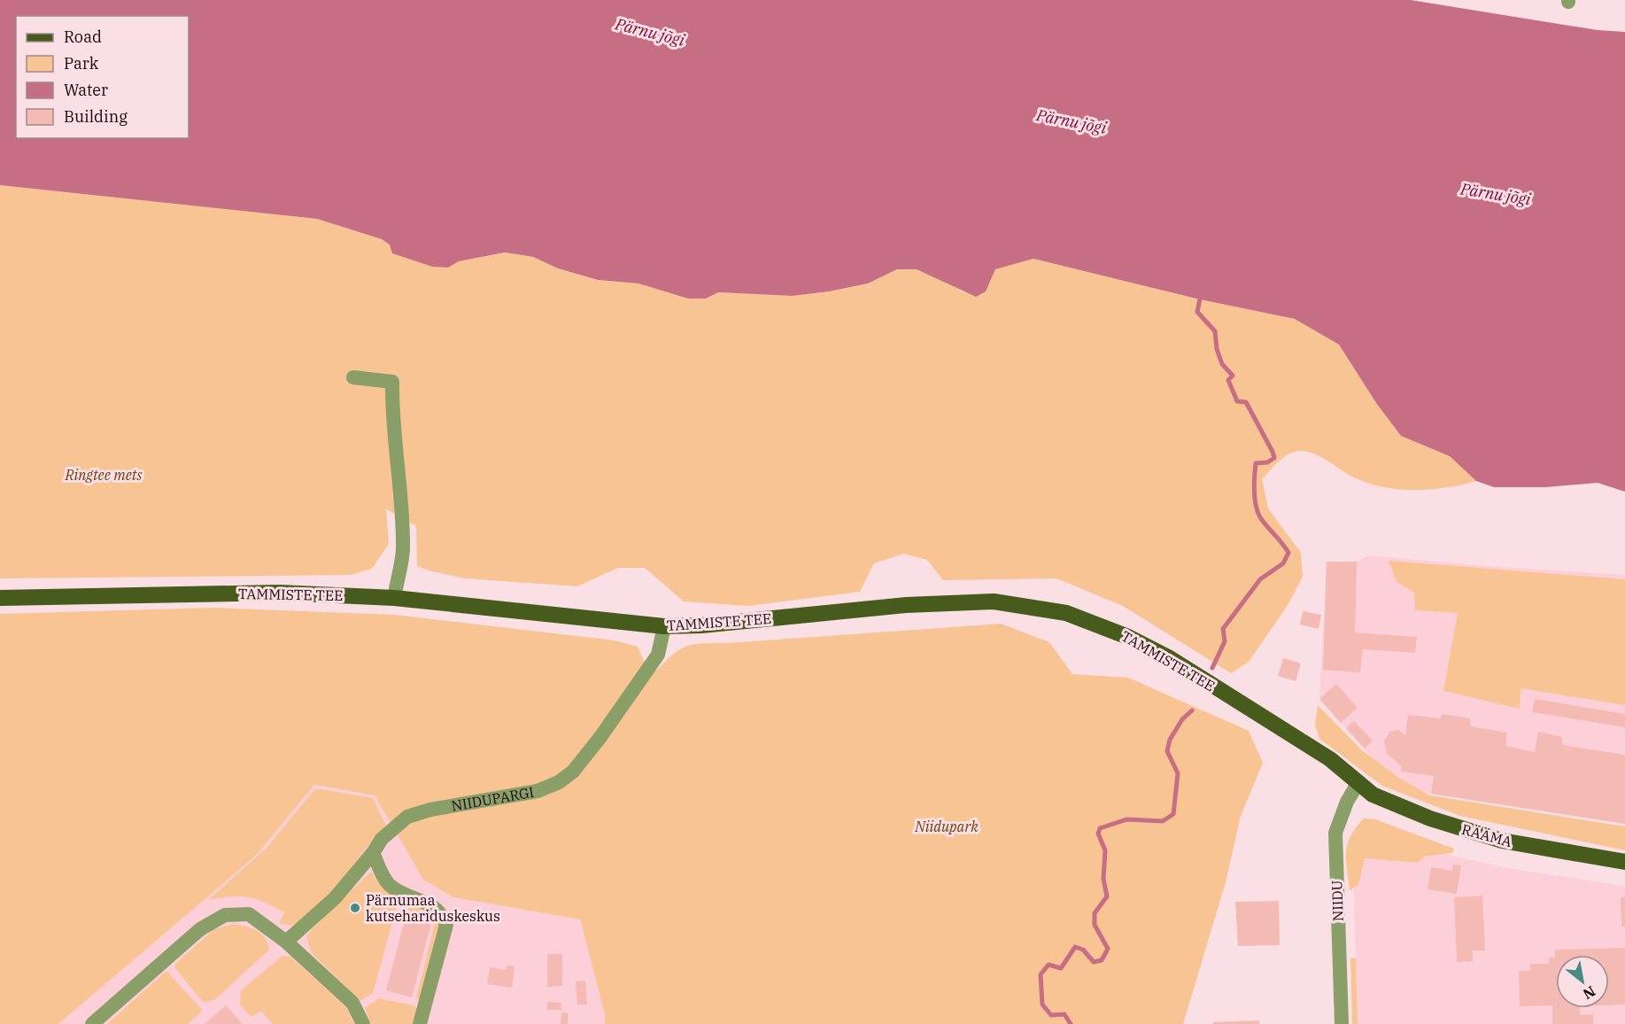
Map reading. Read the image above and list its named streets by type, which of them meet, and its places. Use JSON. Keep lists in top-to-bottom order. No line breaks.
{"streets":{"main road":["TAMMISTE TEE","RÄÄMA"],"street":["NIIDUPARGI","NIIDU"]},"crossings":[["TAMMISTE TEE","NIIDUPARGI"],["TAMMISTE TEE","RÄÄMA"],["TAMMISTE TEE","NIIDU"],["RÄÄMA","NIIDU"]],"water":["Pärnu jõgi"],"parks":["Ringtee mets","Niidupark"],"places":["Pärnumaa kutsehariduskeskus"],"legend":["Road","Park","Water","Building"],"north":"bottom right"}
